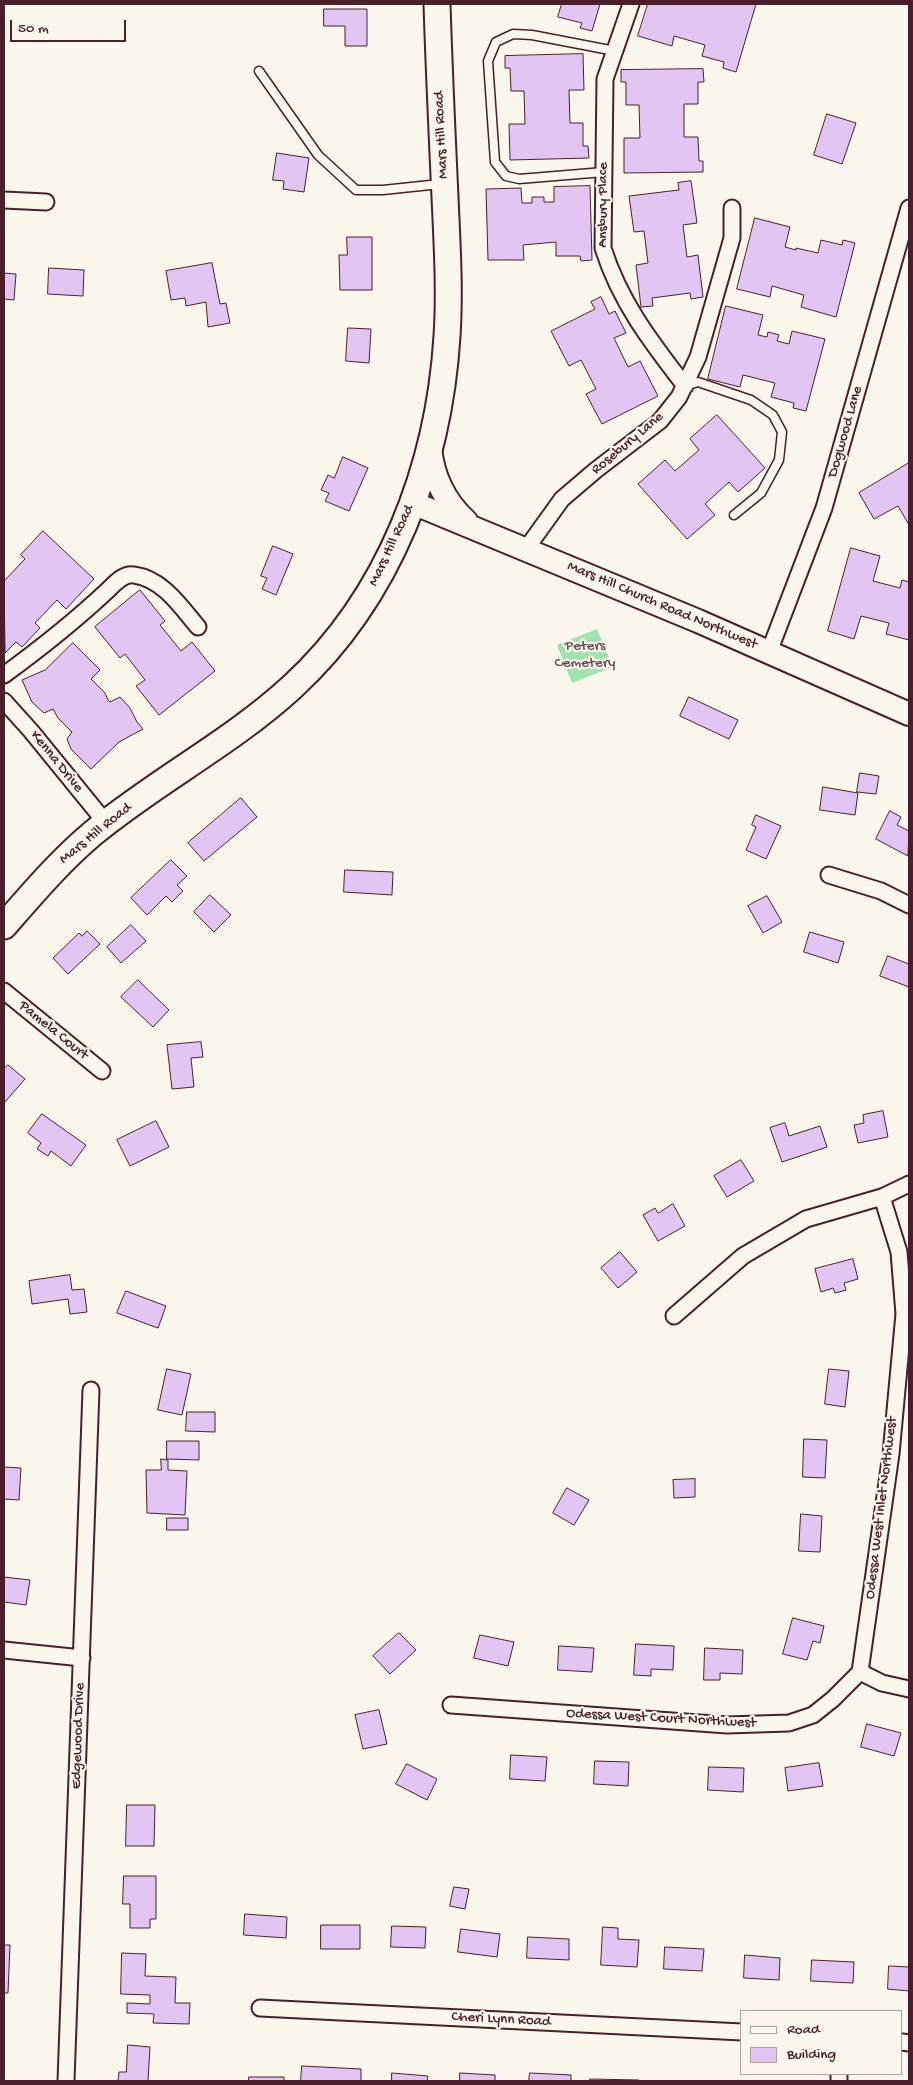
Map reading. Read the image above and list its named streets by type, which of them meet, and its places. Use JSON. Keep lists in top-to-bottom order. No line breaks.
{"streets":{"main road":["Mars Hill Road"],"street":["Ansbury Place","Dogwood Lane","Rosebury Lane","Mars Hill Church Road Northwest","Kenna Drive","Pamela Court","Odessa West Inlet Northwest","Odessa West Court Northwest","Edgewood Drive","Cheri Lynn Road"]},"crossings":[["Mars Hill Road","Mars Hill Church Road Northwest"],["Mars Hill Road","Kenna Drive"],["Ansbury Place","Rosebury Lane"],["Dogwood Lane","Mars Hill Church Road Northwest"],["Rosebury Lane","Mars Hill Church Road Northwest"],["Odessa West Inlet Northwest","Odessa West Court Northwest"]],"parks":["Peters Cemetery"],"legend":["Road","Building"],"scale_bar":"50 m"}
